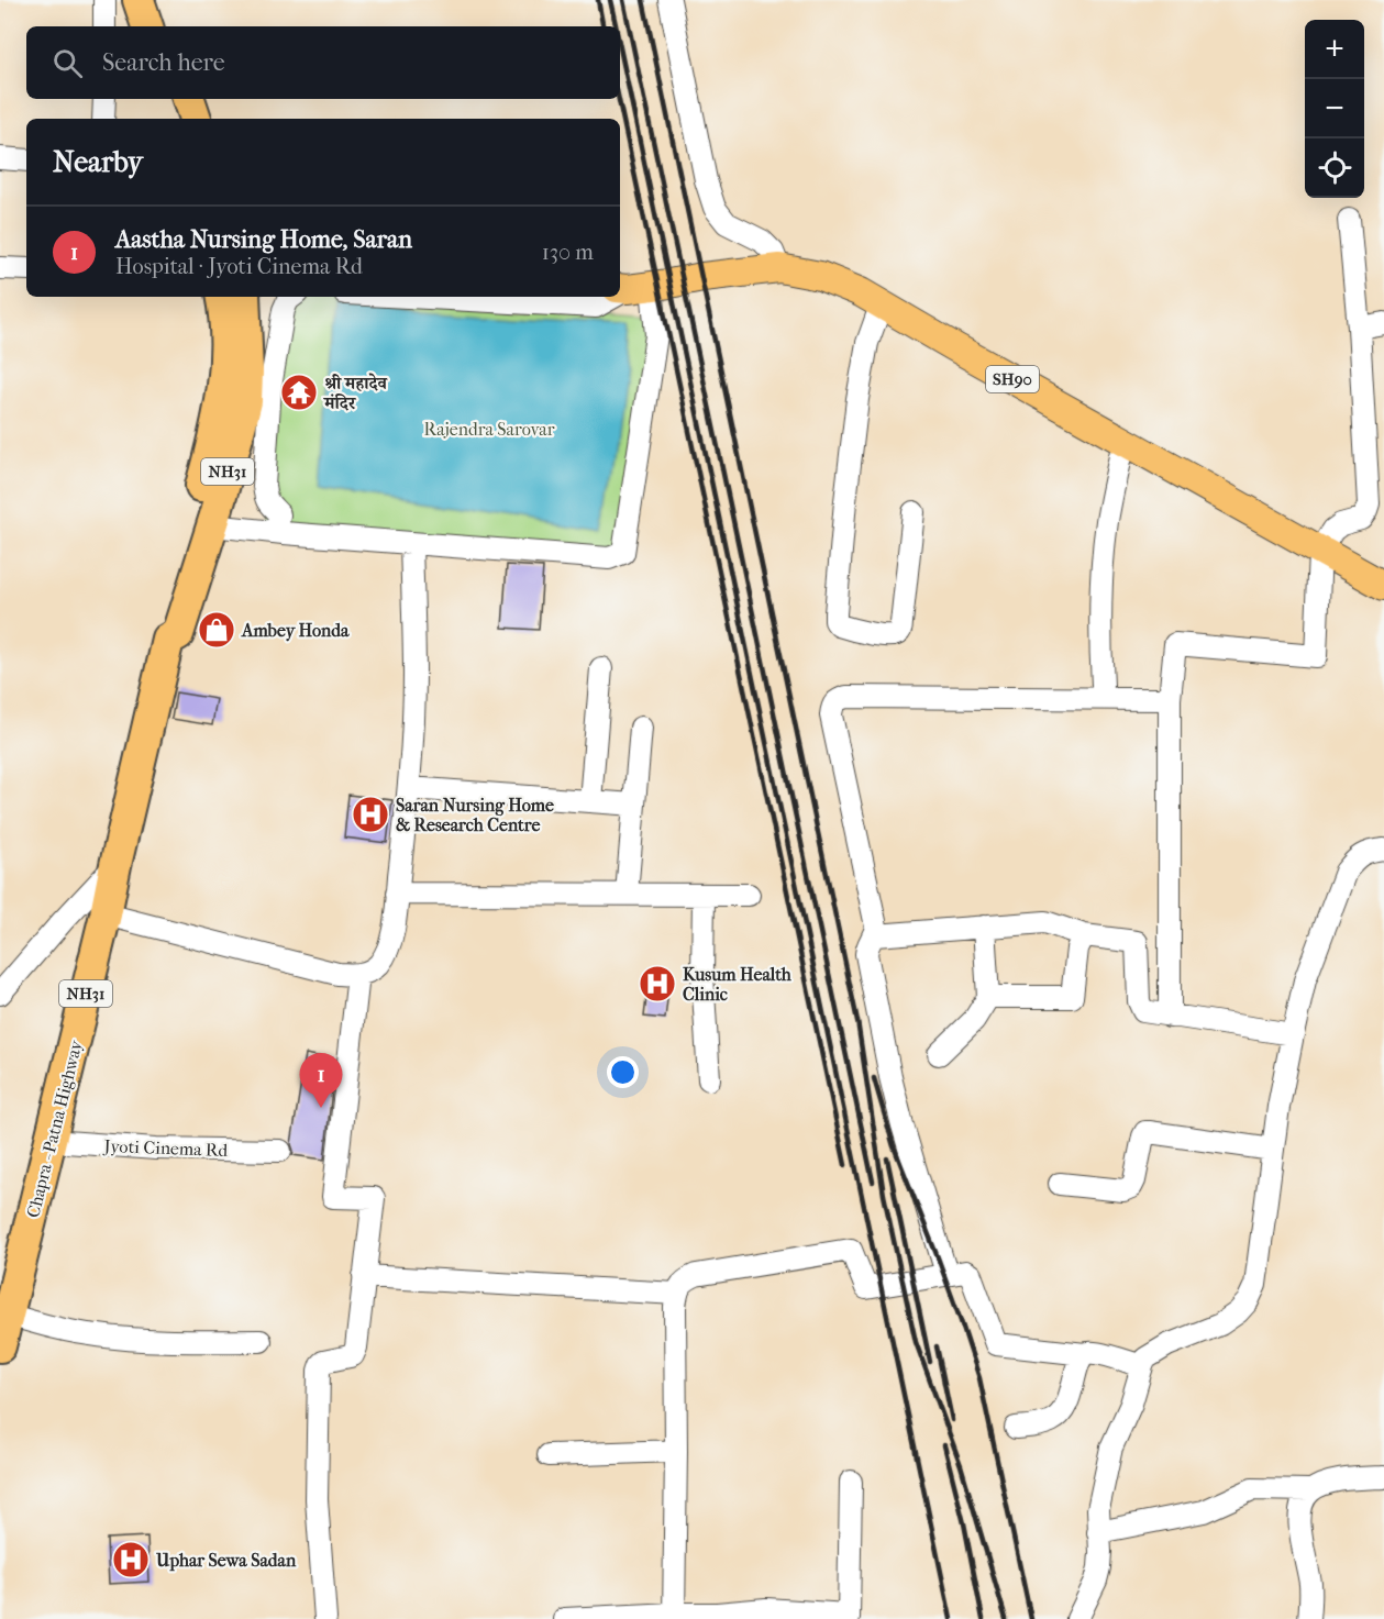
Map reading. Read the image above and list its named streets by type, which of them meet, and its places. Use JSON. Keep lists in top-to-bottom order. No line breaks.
{"streets":{"highway":["NH31","Chapra - Patna Highway"],"main road":["SH90"],"street":["Jyoti Cinema Rd"]},"crossings":[["Chapra - Patna Highway","Jyoti Cinema Rd"]],"parks":["Rajendra Sarovar"],"places":{"temple":["श्री महादेव मंदिर"],"shop":["Ambey Honda"],"hospital":["Saran Nursing Home & Research Centre","Kusum Health Clinic","Uphar Sewa Sadan"]},"page":{"map_buttons":["+","−"],"search":"Search here","heading":"Nearby","list":[{"mark":"1","name":"Aastha Nursing Home, Saran","note":"Hospital · Jyoti Cinema Rd","value":"130 m"}],"pins":"1"}}
